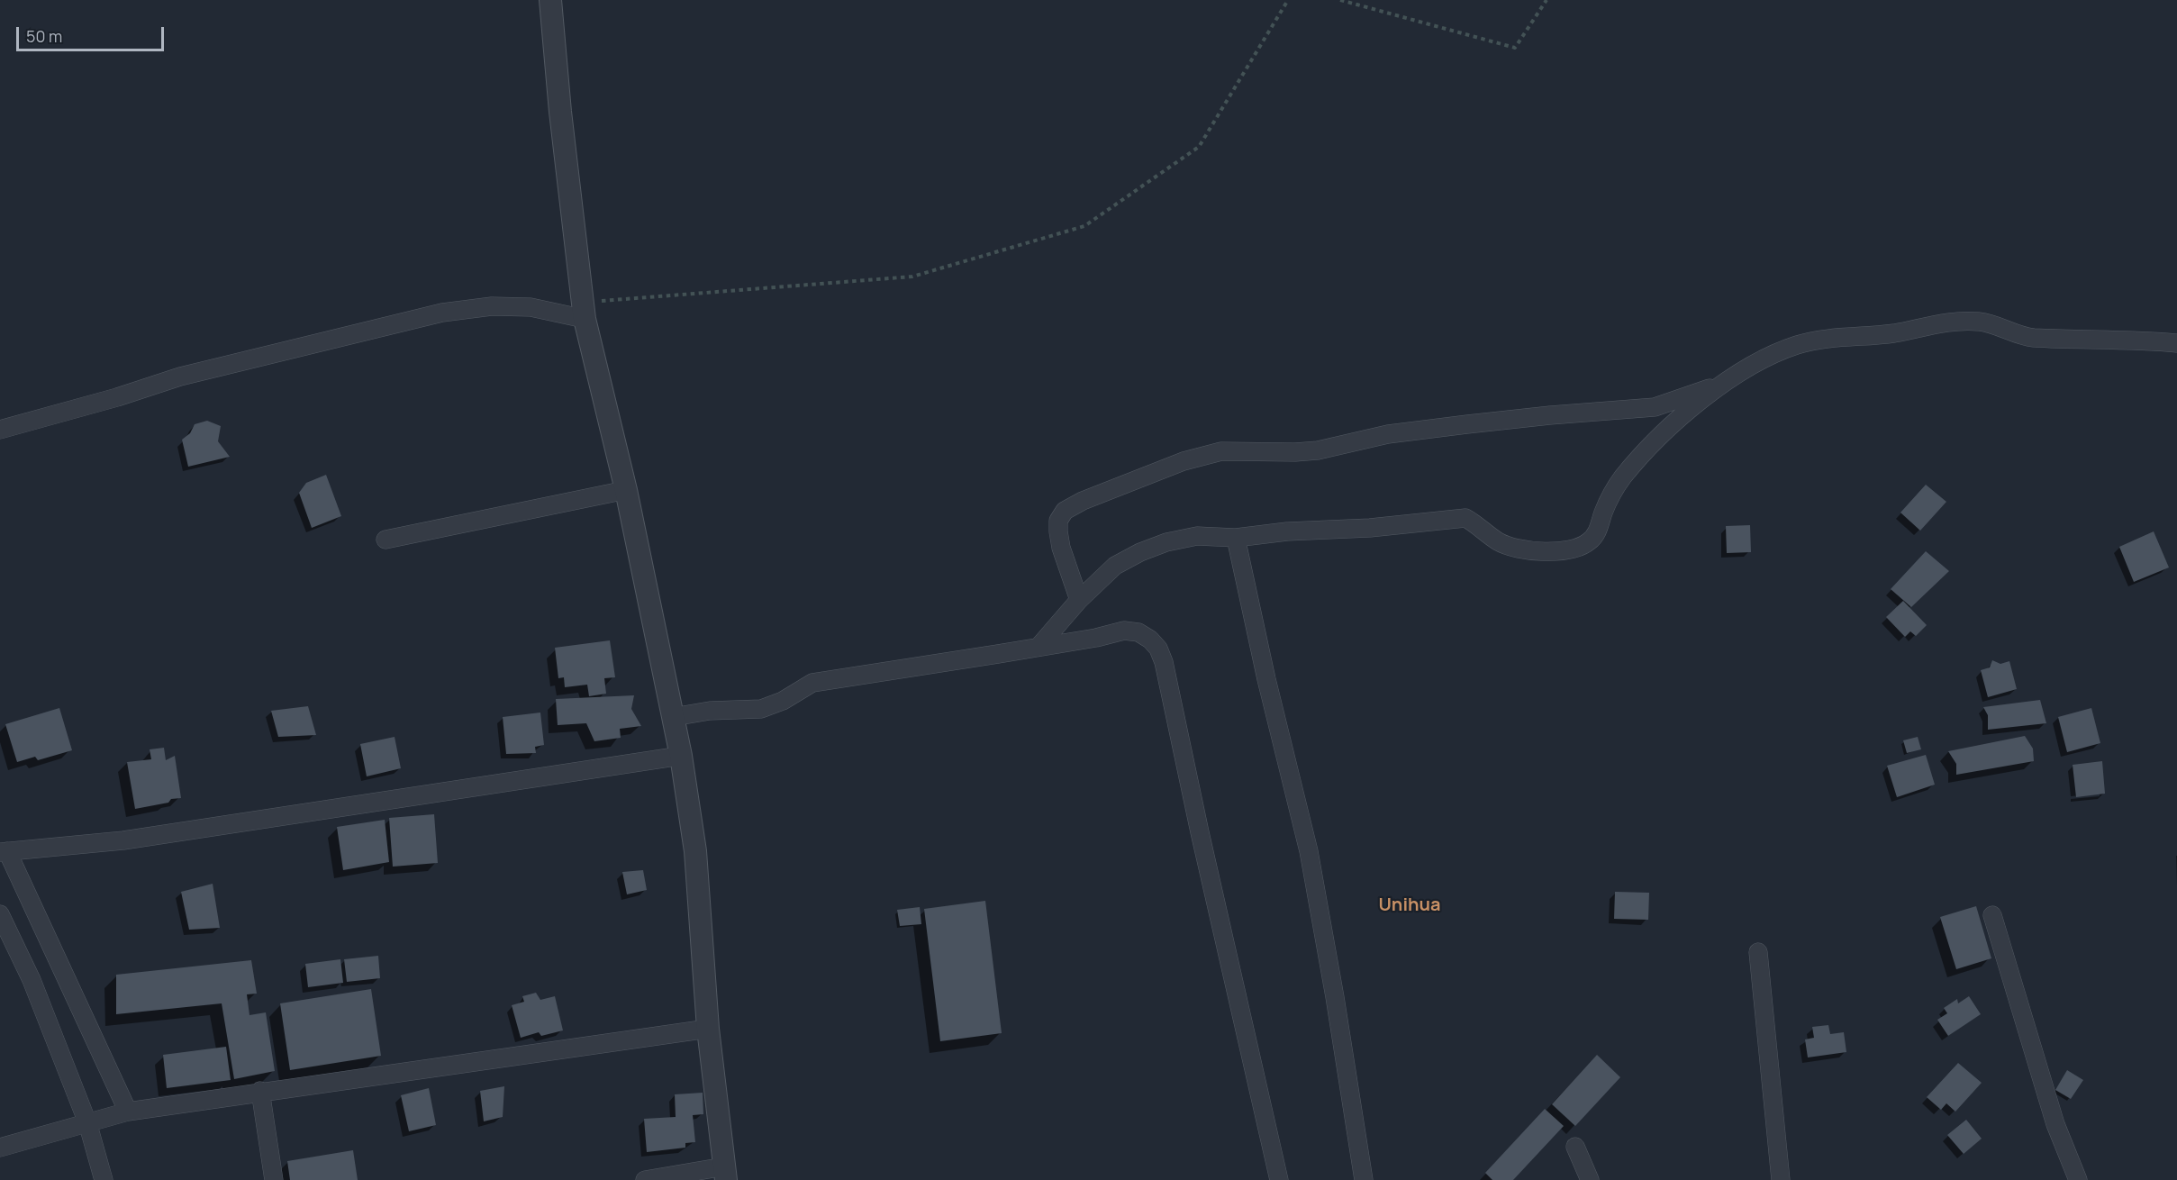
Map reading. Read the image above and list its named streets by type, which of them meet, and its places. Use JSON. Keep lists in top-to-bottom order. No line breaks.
{"districts":["Unihua"],"scale_bar":"50 m"}
